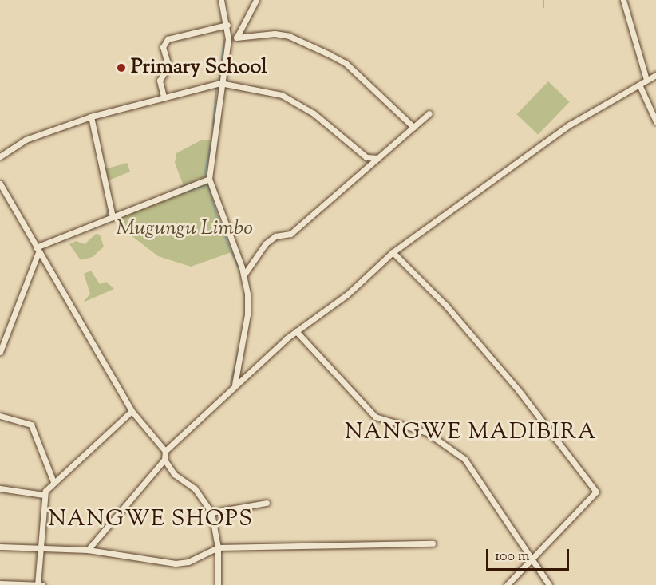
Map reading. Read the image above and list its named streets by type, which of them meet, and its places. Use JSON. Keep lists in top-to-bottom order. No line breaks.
{"districts":["NANGWE MADIBIRA","NANGWE SHOPS"],"parks":["Mugungu Limbo"],"places":["Primary School"],"scale_bar":"100 m"}
